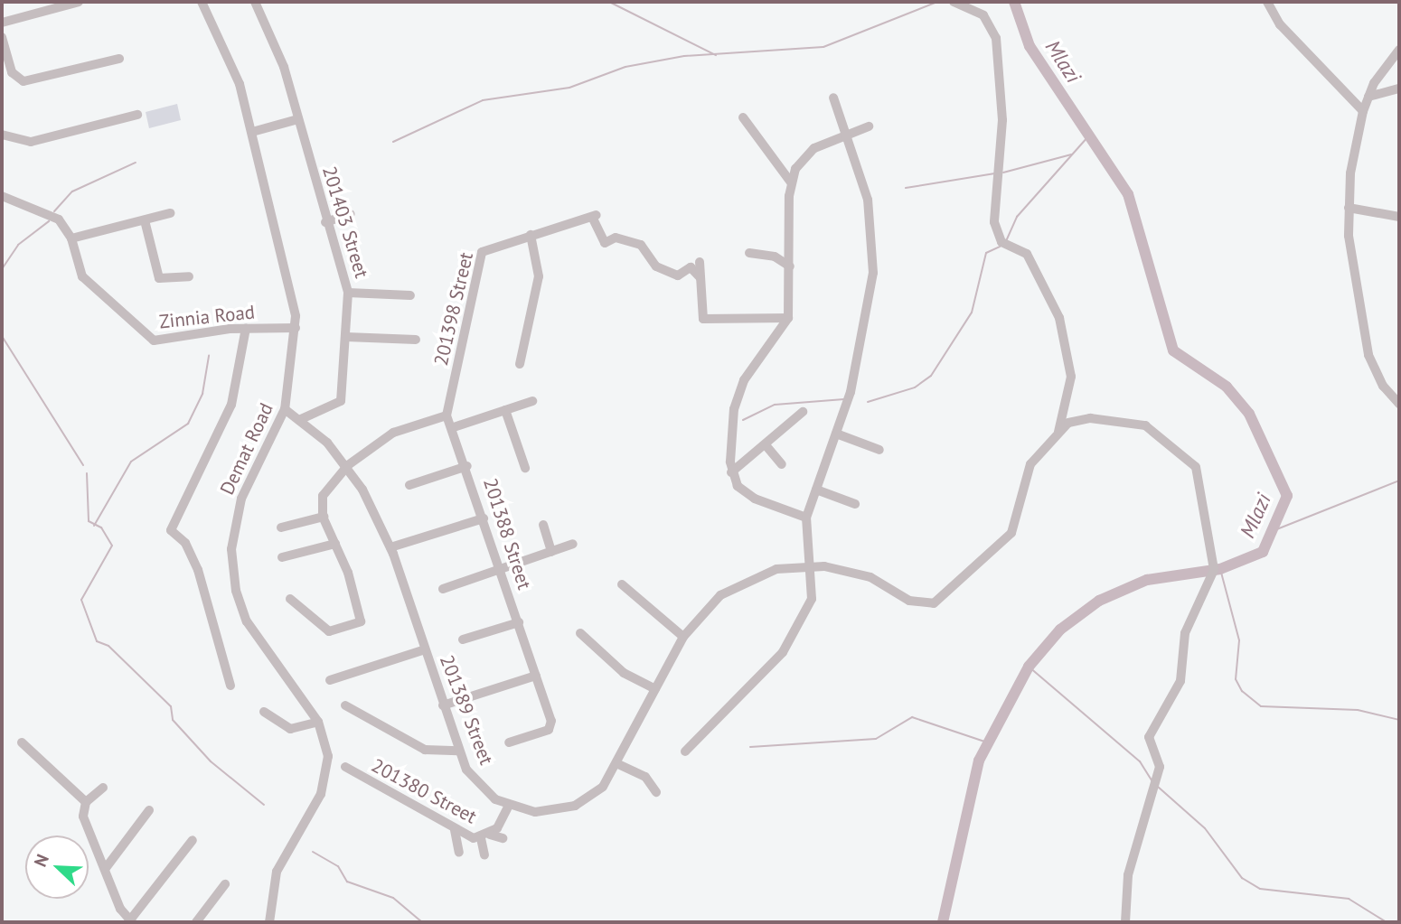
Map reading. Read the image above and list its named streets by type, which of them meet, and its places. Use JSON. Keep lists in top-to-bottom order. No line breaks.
{"streets":{"street":["201403 Street","201398 Street","Zinnia Road","Demat Road","201388 Street","201389 Street","201380 Street"]},"crossings":[["201403 Street","201389 Street"],["201398 Street","201388 Street"],["Zinnia Road","Demat Road"],["Demat Road","201389 Street"],["201389 Street","201380 Street"]],"water":["Mlazi"],"north":"top left"}
